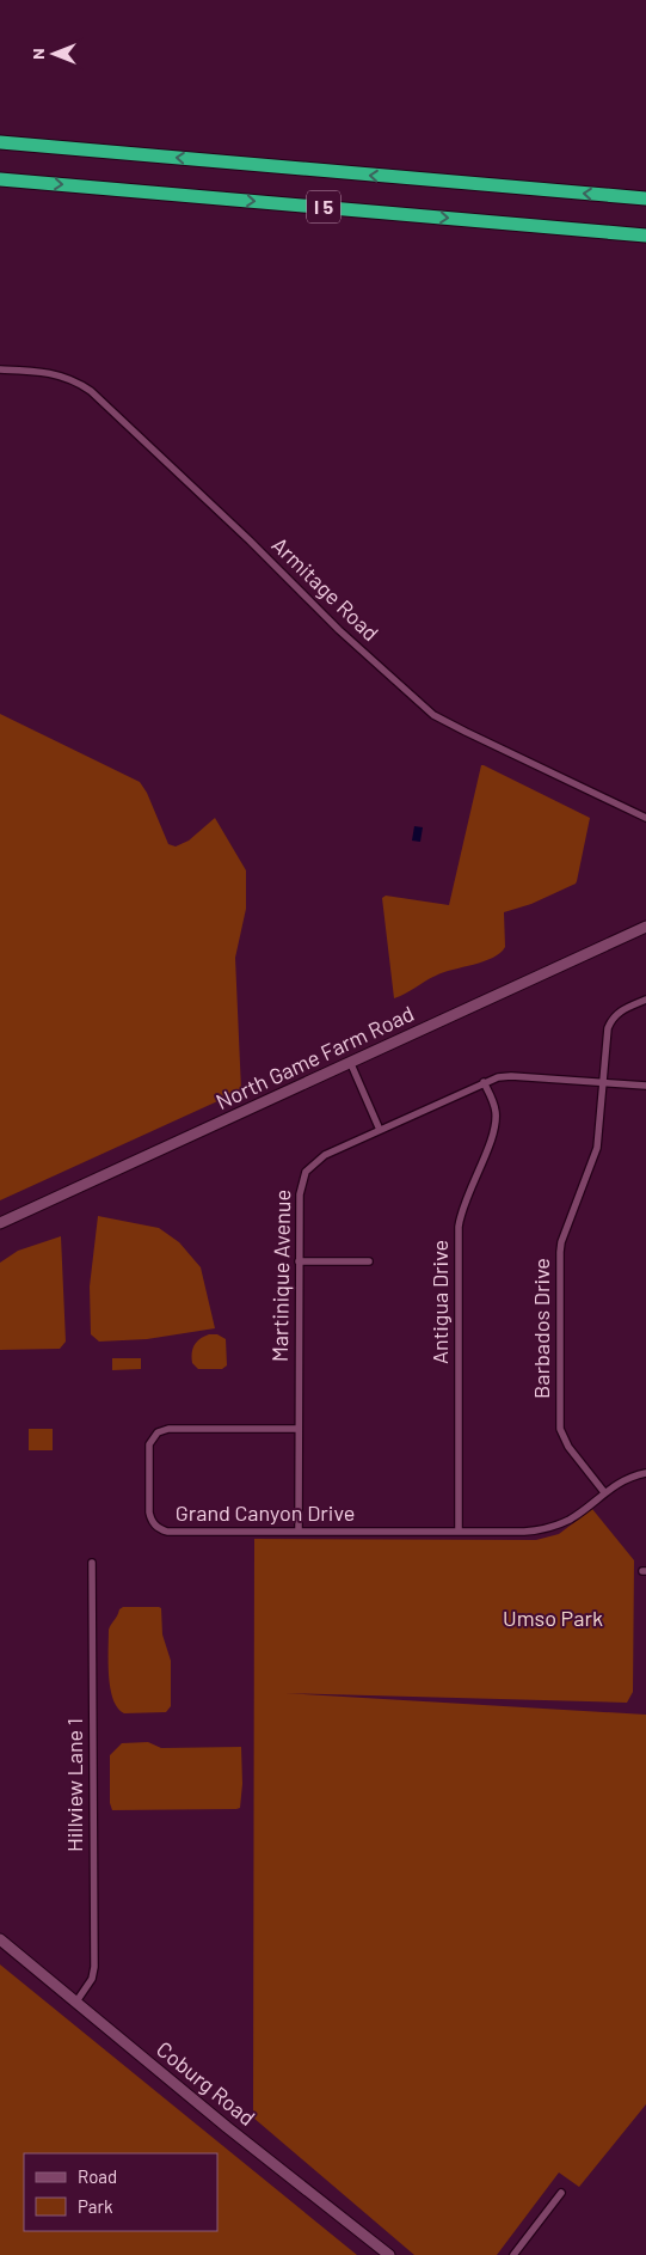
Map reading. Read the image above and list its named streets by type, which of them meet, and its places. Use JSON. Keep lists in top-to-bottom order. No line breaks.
{"streets":{"highway":["I 5"],"main road":["North Game Farm Road","Coburg Road"],"street":["Armitage Road","Martinique Avenue","Antigua Drive","Barbados Drive","Grand Canyon Drive","Hillview Lane 1"]},"crossings":[["Martinique Avenue","Antigua Drive"],["Martinique Avenue","Barbados Drive"],["Martinique Avenue","Grand Canyon Drive"],["Antigua Drive","Grand Canyon Drive"],["Barbados Drive","Grand Canyon Drive"],["Hillview Lane 1","Coburg Road"]],"parks":["Umso Park"],"legend":["Road","Park"],"north":"left"}
